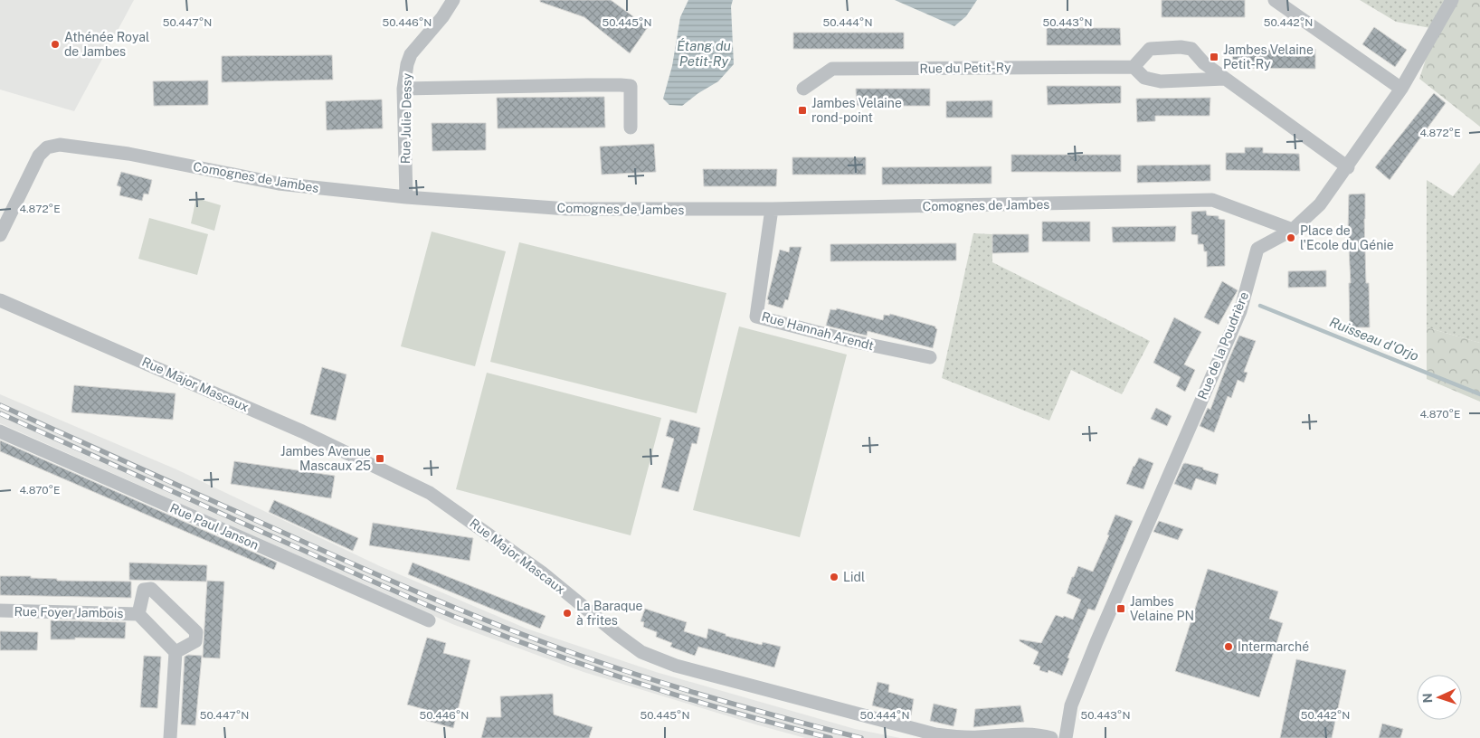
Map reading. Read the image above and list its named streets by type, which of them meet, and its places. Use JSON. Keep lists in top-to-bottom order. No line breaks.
{"streets":{"street":["Rue du Petit-Ry","Rue Julie Dessy","Comognes de Jambes","Rue Hannah Arendt","Rue de la Poudrière","Rue Major Mascaux","Rue Paul Janson","Rue Foyer Jambois"]},"crossings":[["Rue Julie Dessy","Comognes de Jambes"],["Comognes de Jambes","Rue Hannah Arendt"],["Comognes de Jambes","Rue de la Poudrière"]],"water":["Étang du Petit-Ry","Ruisseau d'Orjo"],"places":{"other":["Athénée Royal de Jambes","Place de l'Ecole du Génie","Lidl","La Baraque à frites","Intermarché"],"transit":["Jambes Velaine Petit-Ry","Jambes Velaine rond-point","Jambes Avenue Mascaux 25","Jambes Velaine PN"]},"north":"left","coordinates":["50.447°N","50.446°N","50.445°N","50.444°N","50.443°N","50.442°N","4.872°E","4.870°E"]}
